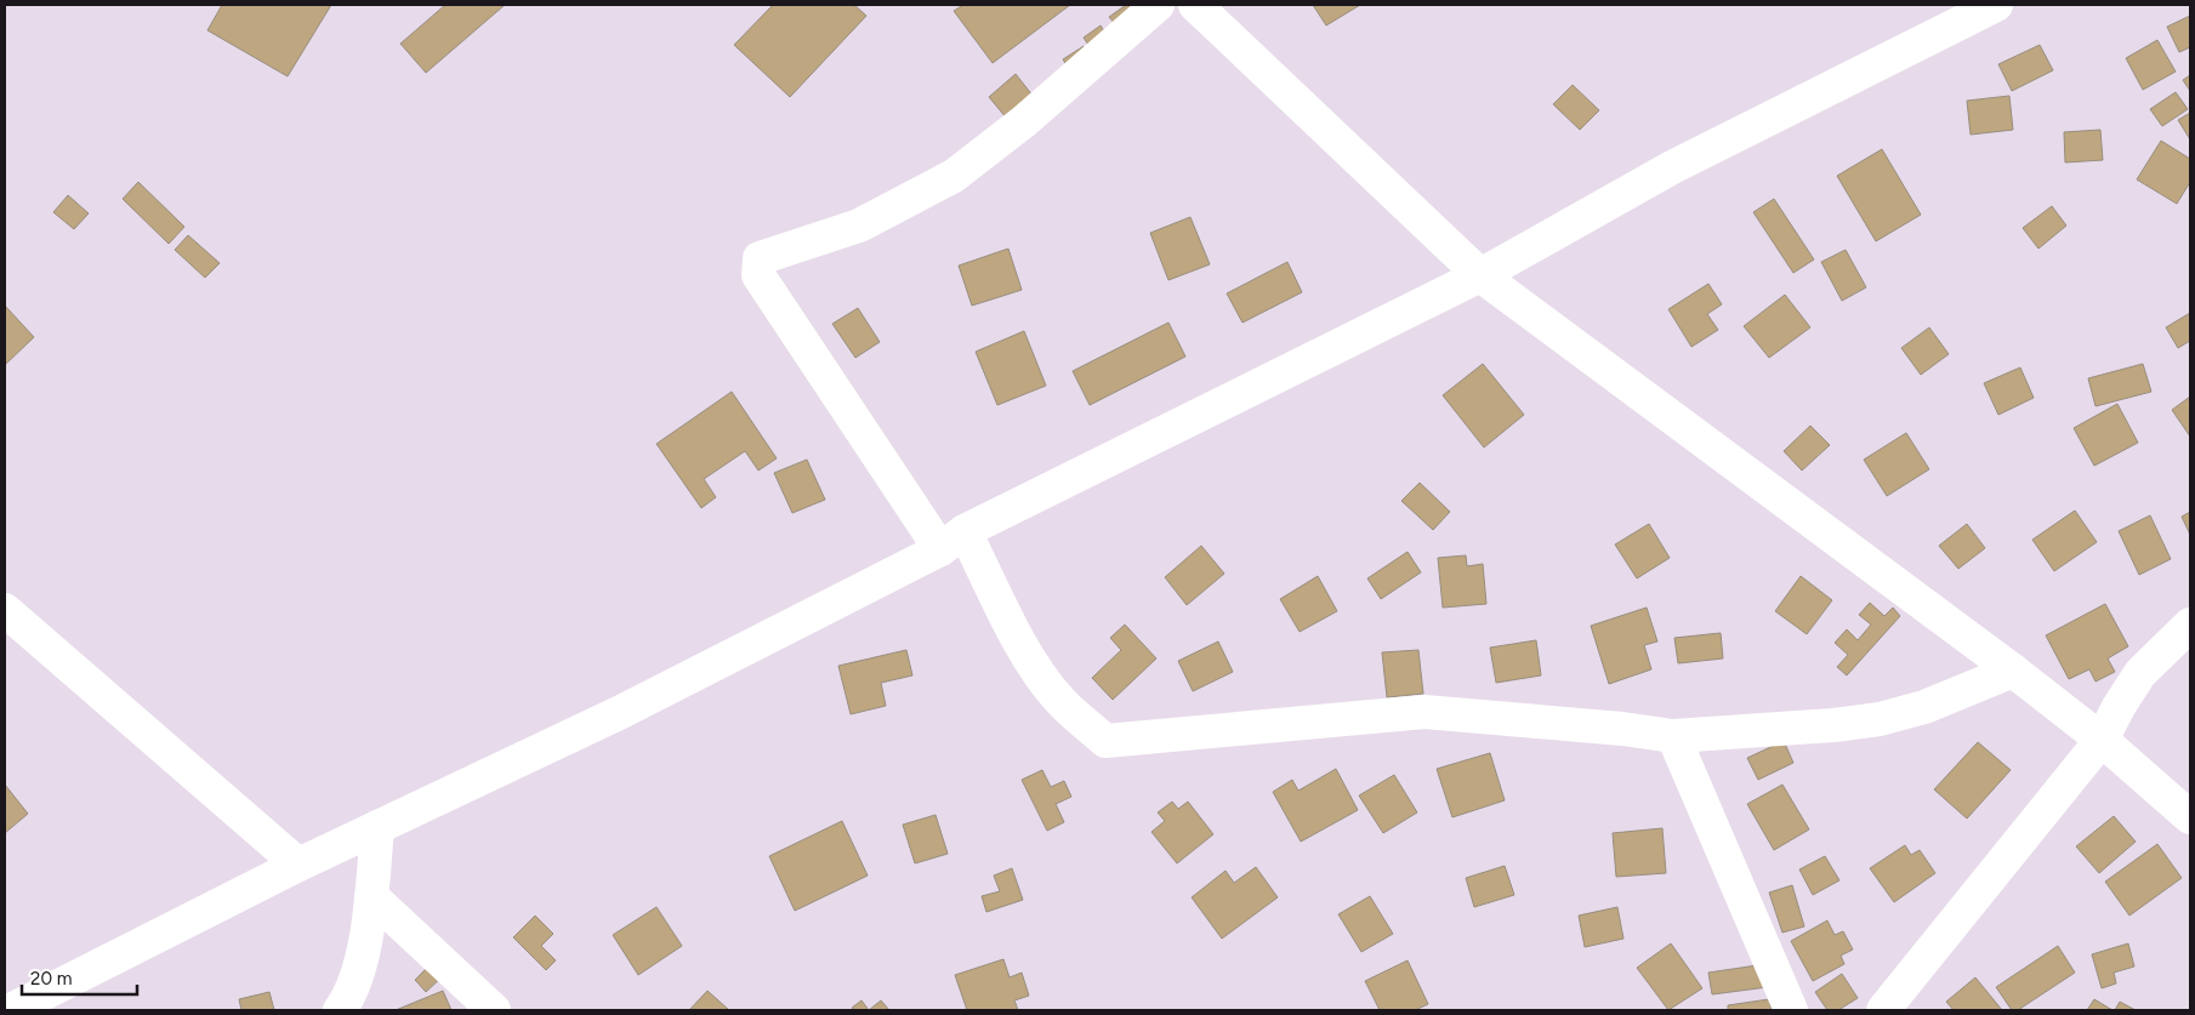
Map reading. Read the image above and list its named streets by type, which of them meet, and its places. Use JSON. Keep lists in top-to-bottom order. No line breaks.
{"scale_bar":"20 m"}
